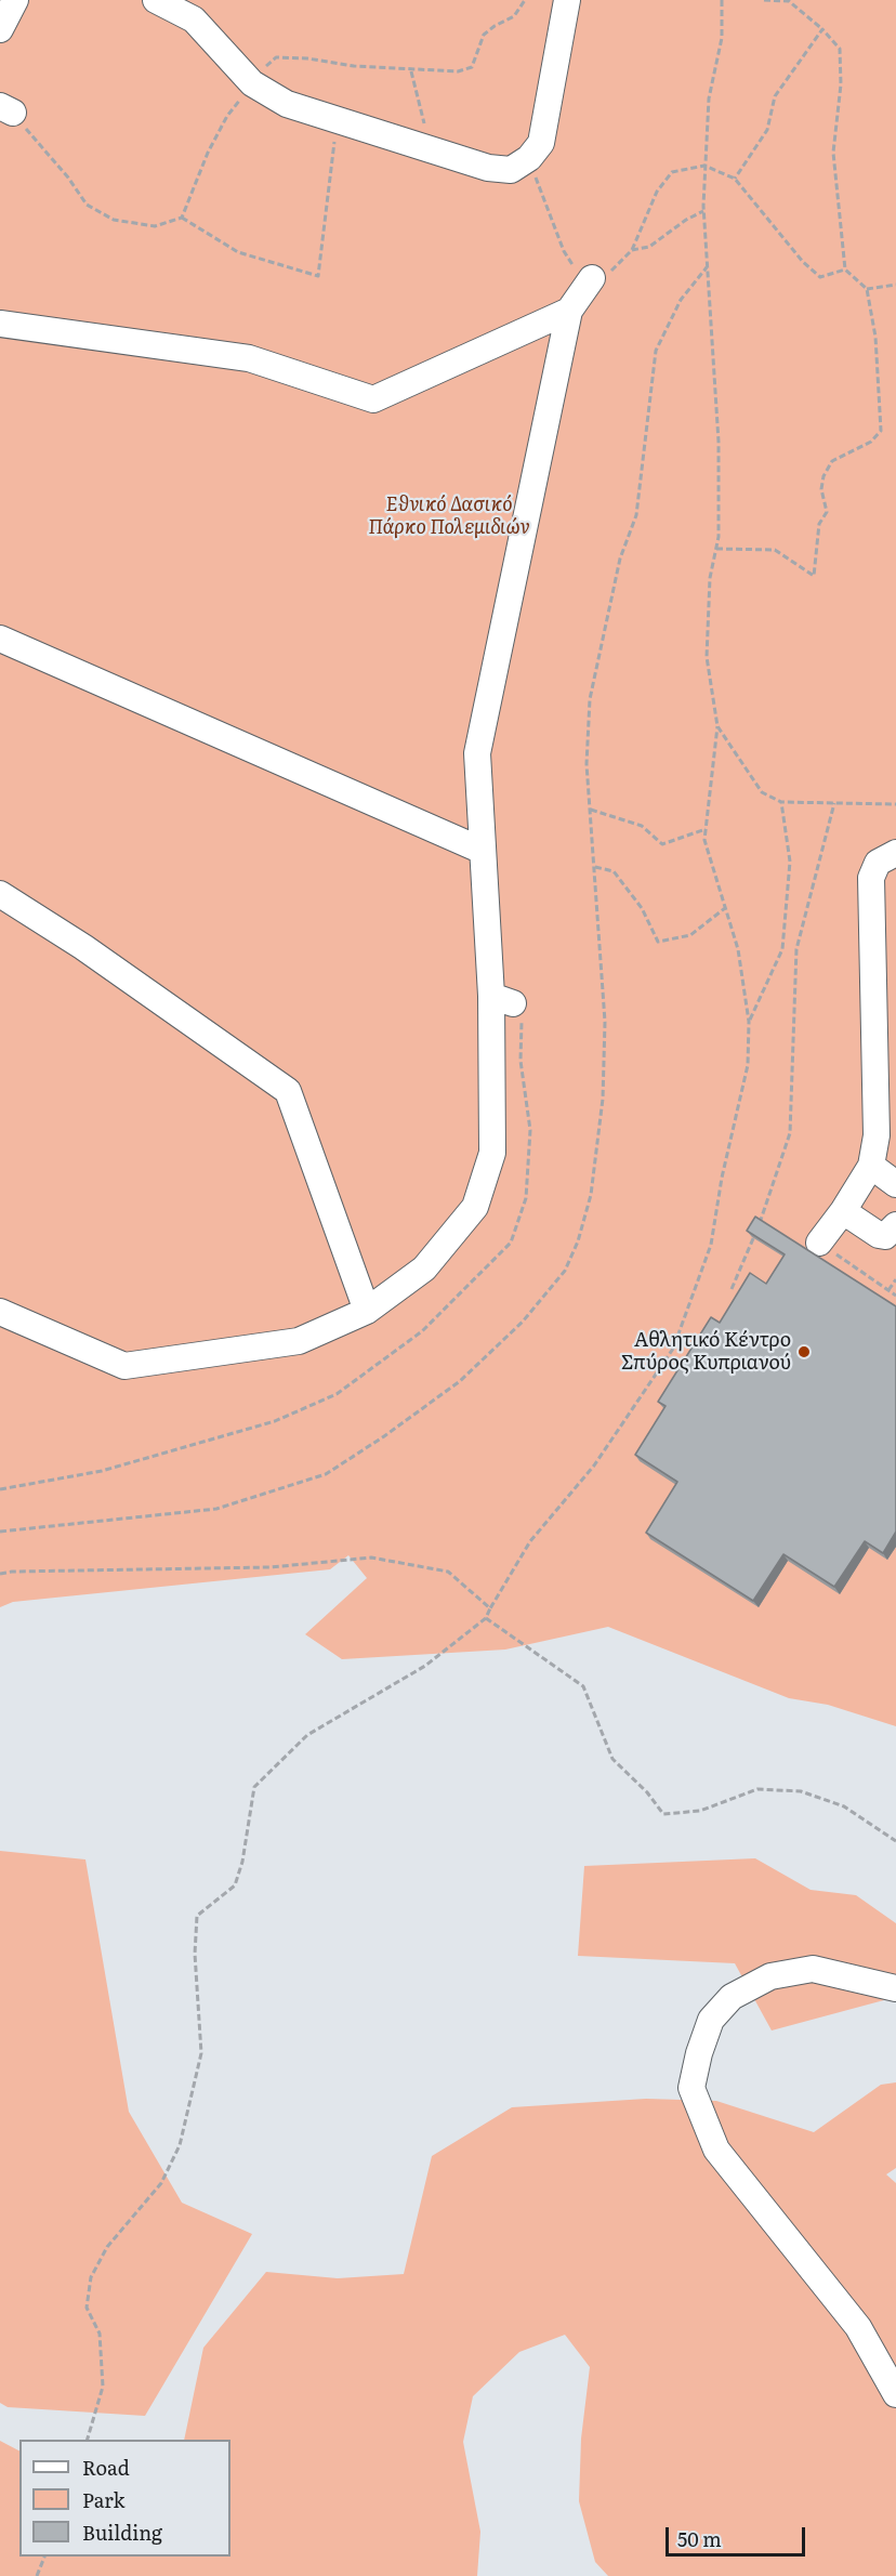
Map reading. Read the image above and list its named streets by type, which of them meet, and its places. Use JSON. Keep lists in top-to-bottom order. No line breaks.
{"parks":["Εθνικό Δασικό Πάρκο Πολεμιδιών"],"places":["Αθλητικό Κέντρο Σπύρος Κυπριανού"],"legend":["Road","Park","Building"],"scale_bar":"50 m"}
